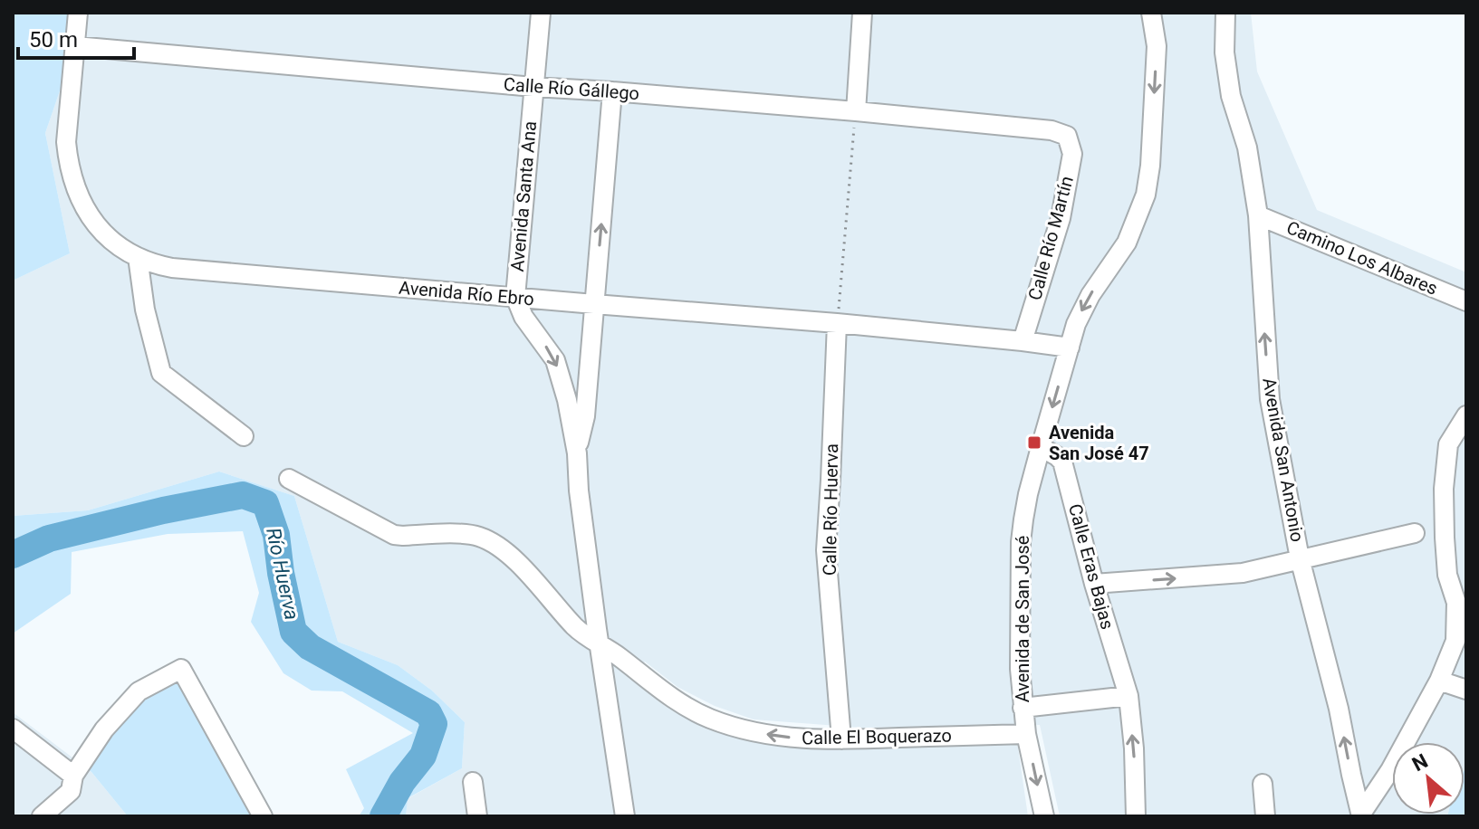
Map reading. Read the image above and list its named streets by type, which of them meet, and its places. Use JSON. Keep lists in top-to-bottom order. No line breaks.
{"streets":{"street":["Calle Río Gállego","Avenida Santa Ana","Calle Río Martín","Camino Los Albares","Avenida Río Ebro","Avenida San Antonio","Calle Río Huerva","Calle Eras Bajas","Avenida de San José","Calle El Boquerazo"]},"crossings":[["Calle Río Gállego","Avenida Santa Ana"],["Calle Río Gállego","Calle Río Martín"],["Calle Río Gállego","Avenida Río Ebro"],["Avenida Santa Ana","Avenida Río Ebro"],["Avenida Santa Ana","Calle El Boquerazo"],["Calle Río Martín","Avenida Río Ebro"],["Camino Los Albares","Avenida San Antonio"],["Avenida Río Ebro","Calle Río Huerva"],["Avenida Río Ebro","Avenida de San José"],["Calle Río Huerva","Calle El Boquerazo"],["Calle Eras Bajas","Avenida de San José"],["Avenida de San José","Calle El Boquerazo"]],"one_way":["Avenida San Antonio","Avenida de San José"],"water":["Río Huerva"],"places":{"transit":["Avenida San José 47"]},"scale_bar":"50 m","north":"top left"}
